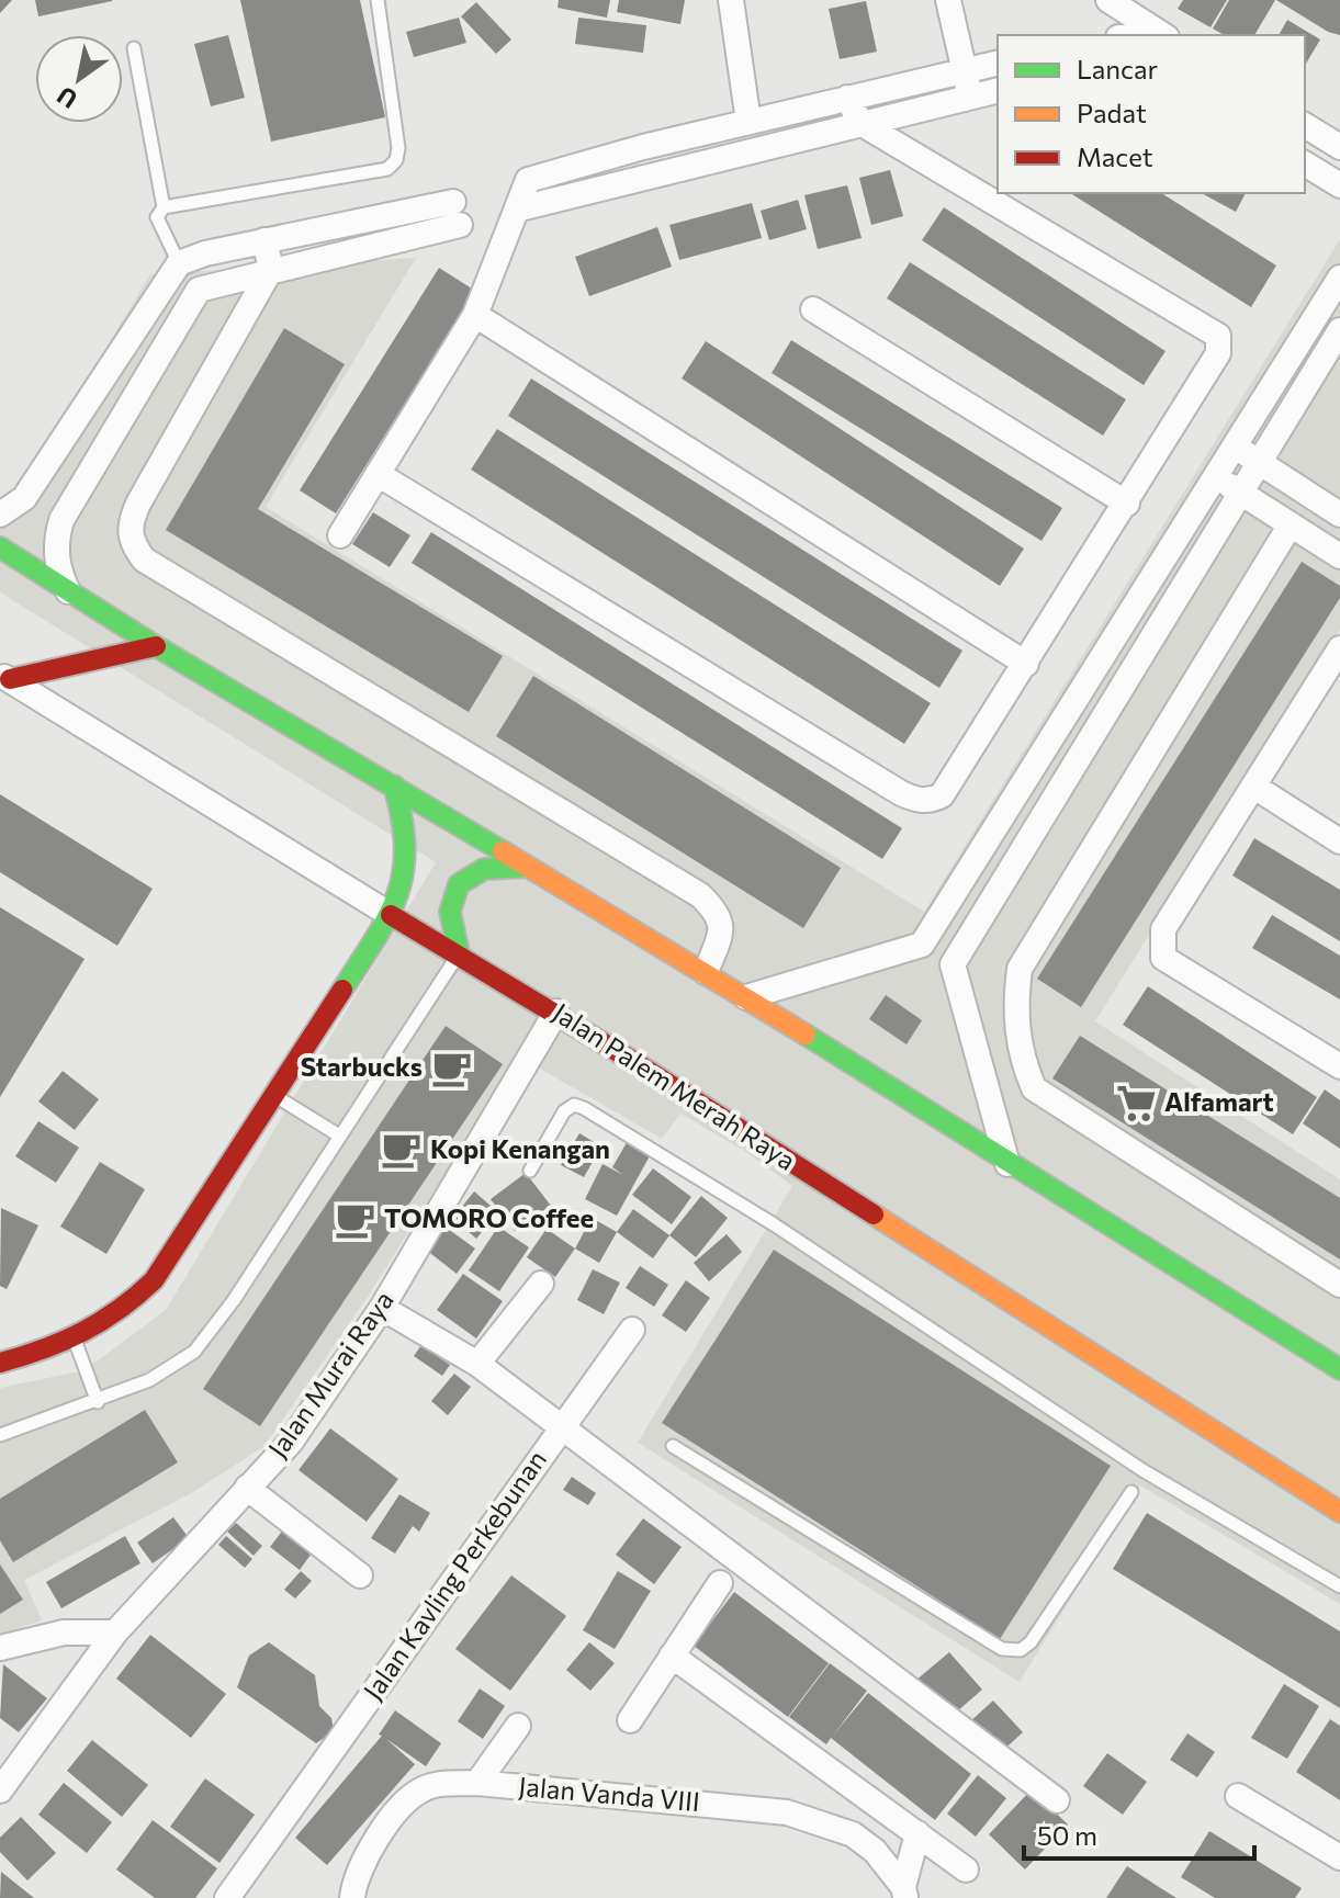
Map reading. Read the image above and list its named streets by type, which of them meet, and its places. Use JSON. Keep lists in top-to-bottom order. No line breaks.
{"streets":{"street":["Jalan Palem Merah Raya","Jalan Murai Raya","Jalan Kavling Perkebunan","Jalan Vanda VIII"]},"crossings":[["Jalan Palem Merah Raya","Jalan Murai Raya"],["Jalan Murai Raya","Jalan Kavling Perkebunan"]],"places":{"cafe":["Starbucks","Kopi Kenangan","TOMORO Coffee"],"supermarket":["Alfamart"]},"legend":["Lancar","Padat","Macet"],"scale_bar":"50 m","north":"bottom left"}
